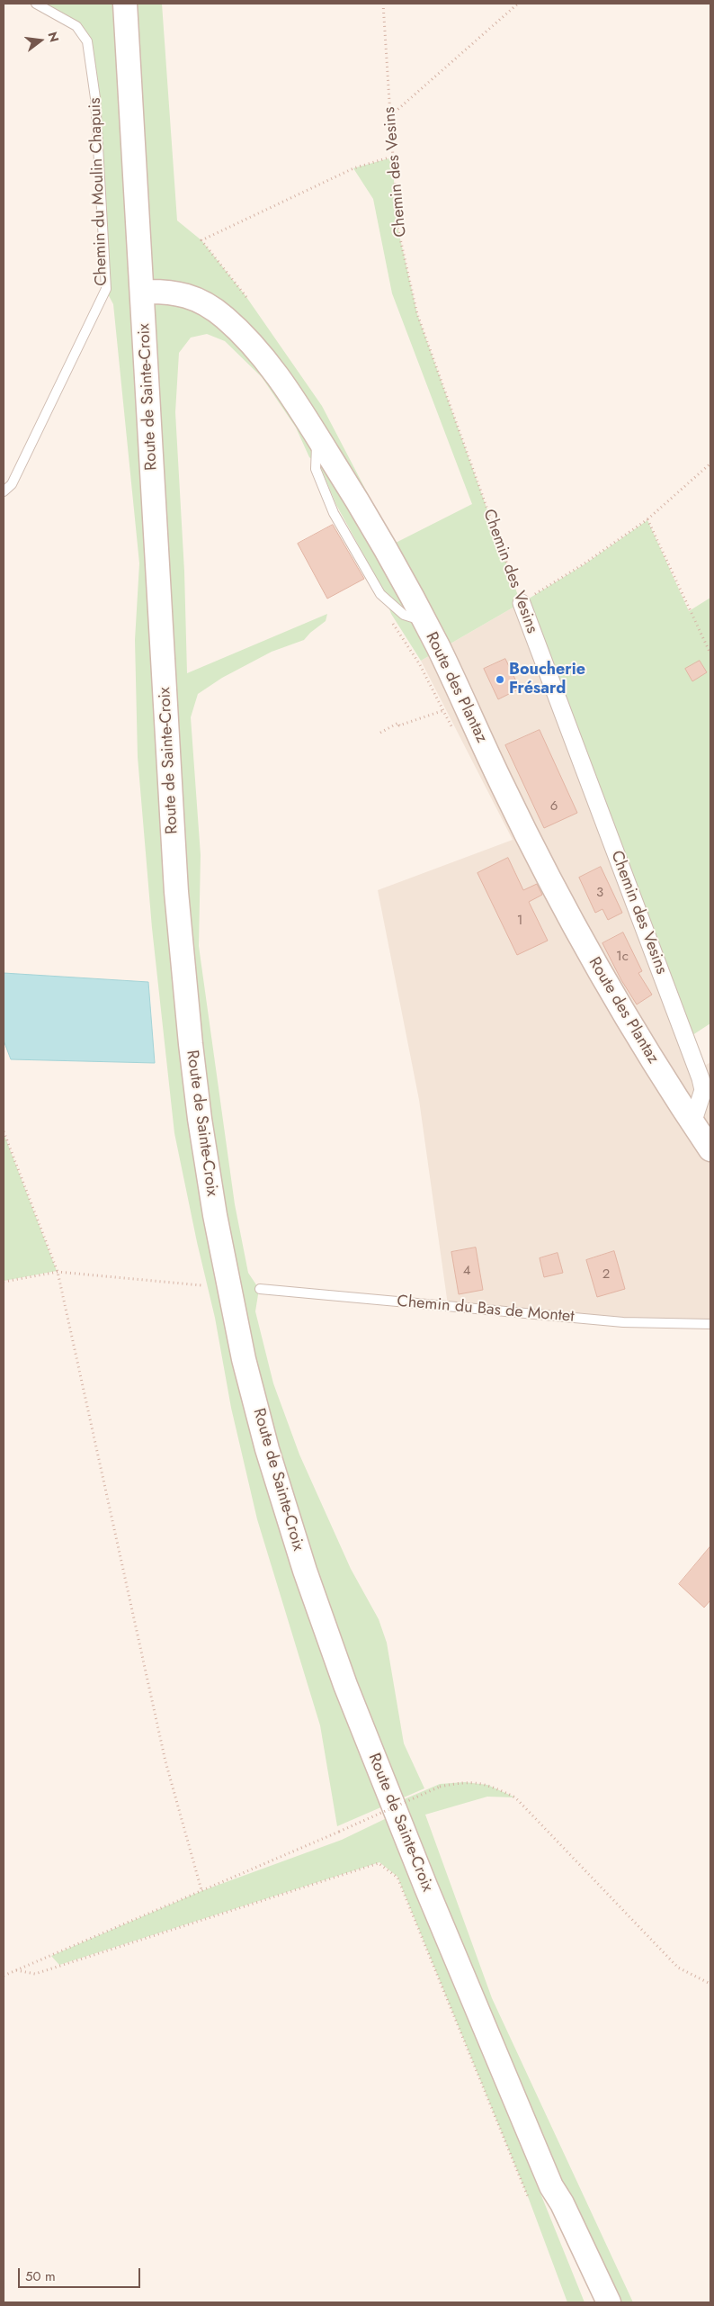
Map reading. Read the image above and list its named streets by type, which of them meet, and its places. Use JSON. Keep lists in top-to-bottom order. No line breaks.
{"streets":{"main road":["Route de Sainte-Croix","Route des Plantaz"],"street":["Chemin des Vesins"],"lane":["Chemin du Moulin Chapuis","Chemin du Bas de Montet"]},"crossings":[["Chemin des Vesins","Route des Plantaz"],["Route de Sainte-Croix","Route des Plantaz"]],"places":["Boucherie Frésard"],"house_numbers":["6","3","1","1c","4","2"],"scale_bar":"50 m","north":"right"}
